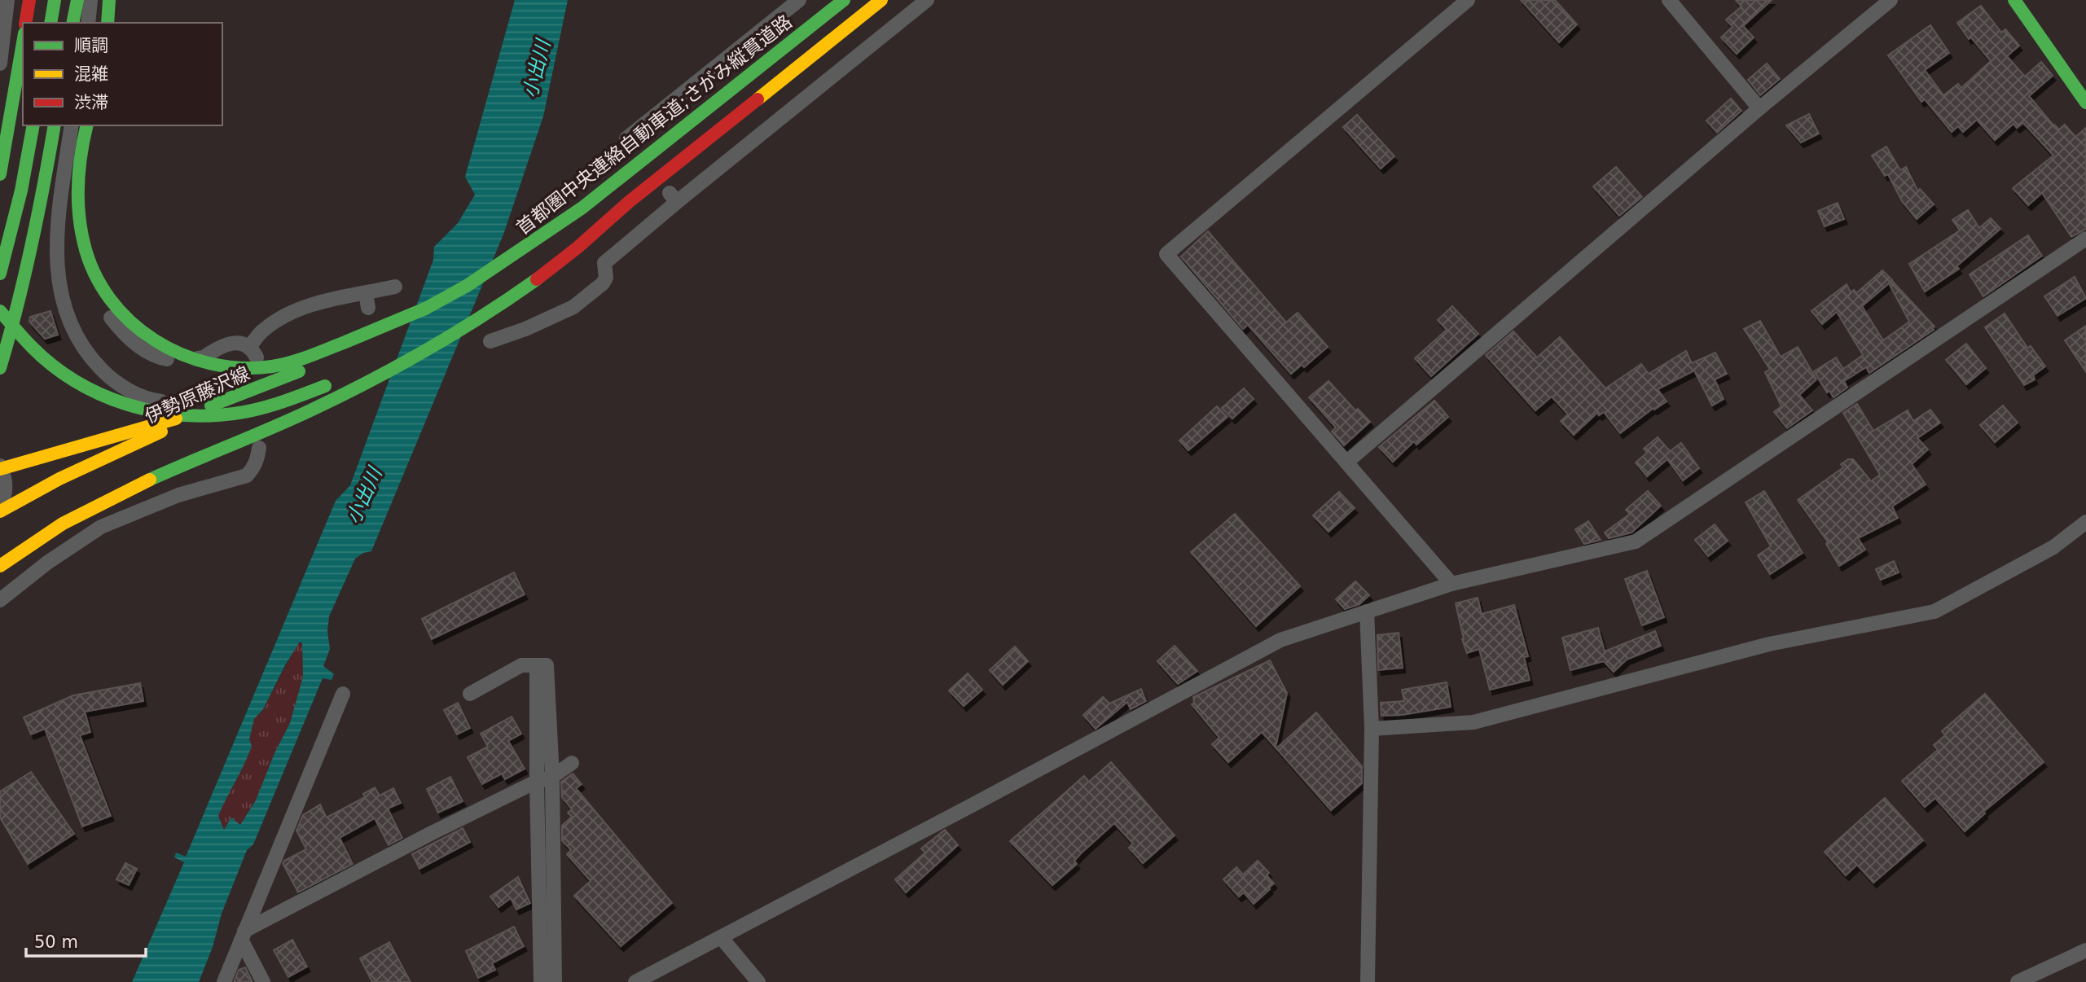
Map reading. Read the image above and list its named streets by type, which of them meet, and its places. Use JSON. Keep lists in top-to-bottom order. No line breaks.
{"streets":{"main road":["首都圏中央連絡自動車道;さがみ縦貫道路","伊勢原藤沢線"]},"water":["小出川"],"legend":["順調","混雑","渋滞"],"scale_bar":"50 m"}
